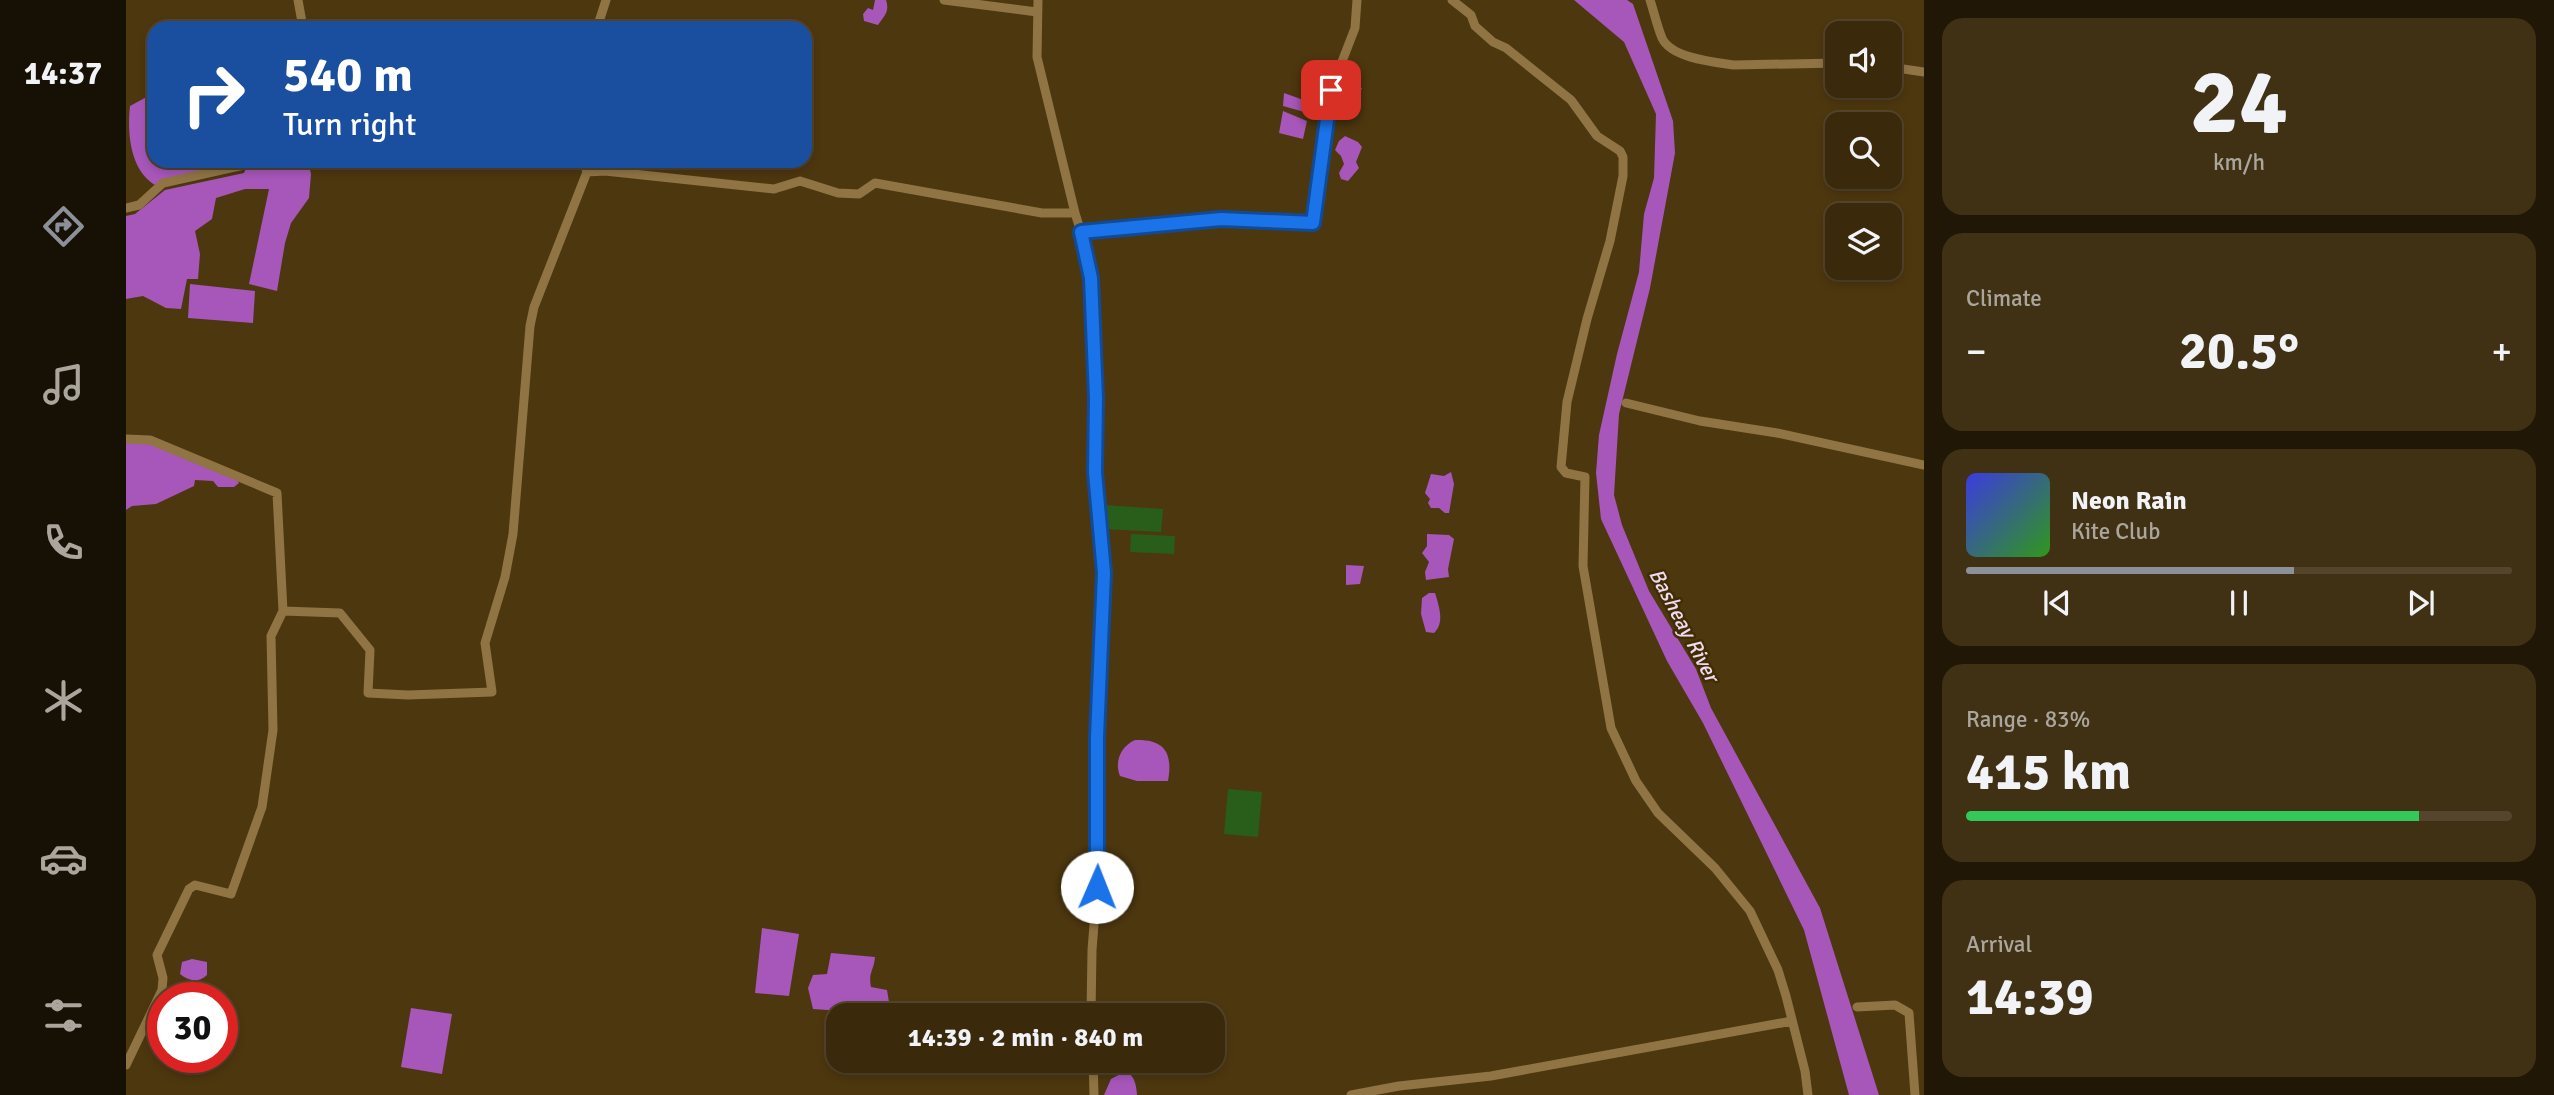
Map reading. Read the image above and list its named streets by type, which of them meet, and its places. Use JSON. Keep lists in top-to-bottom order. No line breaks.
{"water":["Basheay River"],"page":{"tabs":"14:37","tile":[["24","km/h"],"Climate",["Range · 83%","415 km"],["Arrival","14:39"]],"turn":["540 m","Turn right"],"heat":["−","20.5°","+"],"song":["Neon Rain","Kite Club"],"limit":"30","trip":"14:39 · 2 min · 840 m"}}
